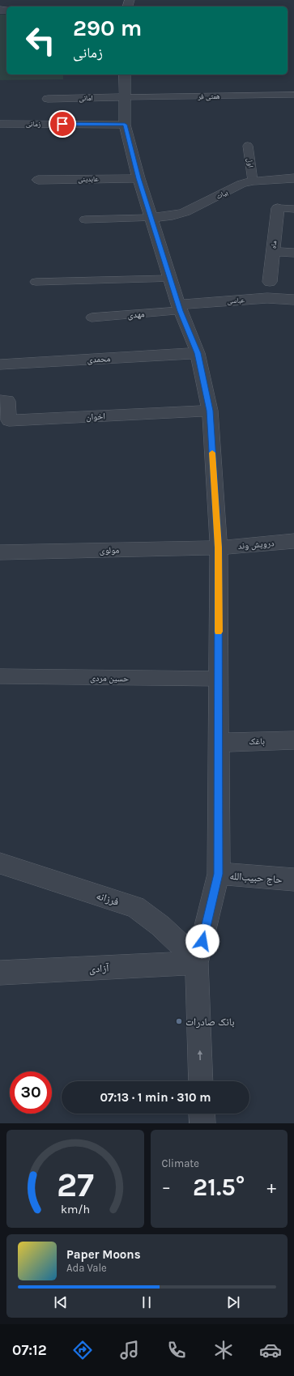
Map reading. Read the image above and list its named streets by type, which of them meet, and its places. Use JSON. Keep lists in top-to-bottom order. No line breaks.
{"streets":{"street":["امانی","عابدینی","بیات","ماه","عباسی","محمدی","اخوان","درویش‌ وند","مولوی","باغک","حاج حبیب‌الله","فرزانه","آزادی"],"lane":["همتی فر","زمانی","اول","مهدی","حسین مردی"]},"crossings":[["همتی فر","امانی"],["اول","بیات"],["عباسی","مهدی"],["درویش‌ وند","مولوی"],["فرزانه","آزادی"]],"places":["بانک صادرات"],"page":{"turn":["290 m","زمانی"],"limit":"30","trip":"07:13 · 1 min · 310 m","tile":"Climate","heat":["−","21.5°","+"],"song":["Paper Moons","Ada Vale"],"tabs":"07:12","gauge":["27","km/h"]}}
